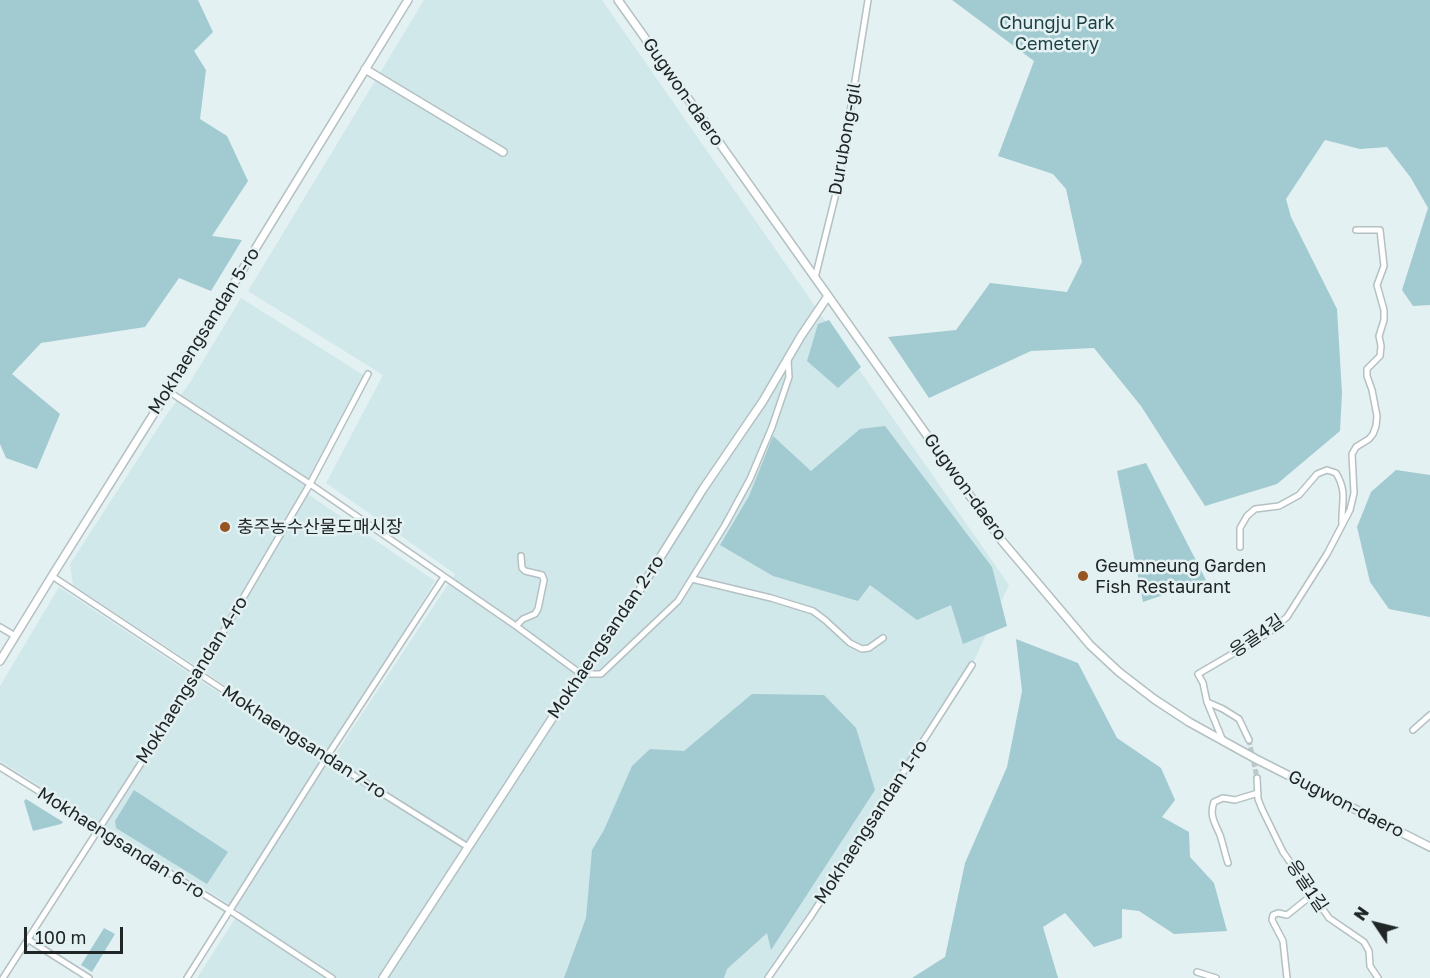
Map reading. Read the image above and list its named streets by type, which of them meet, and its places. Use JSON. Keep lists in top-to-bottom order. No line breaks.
{"streets":{"street":["Gugwon-daero","Durubong-gil","Mokhaengsandan 5-ro","응골4길","Mokhaengsandan 2-ro","Mokhaengsandan 4-ro","Mokhaengsandan 7-ro","Mokhaengsandan 1-ro","Mokhaengsandan 6-ro","응골1길"]},"crossings":[["Gugwon-daero","Durubong-gil"],["Gugwon-daero","응골4길"],["Gugwon-daero","Mokhaengsandan 2-ro"],["Mokhaengsandan 5-ro","Mokhaengsandan 7-ro"],["Mokhaengsandan 2-ro","Mokhaengsandan 7-ro"],["Mokhaengsandan 4-ro","Mokhaengsandan 7-ro"],["Mokhaengsandan 4-ro","Mokhaengsandan 6-ro"]],"parks":["Chungju Park Cemetery"],"places":["충주농수산물도매시장","Geumneung Garden Fish Restaurant"],"scale_bar":"100 m","north":"top left"}
